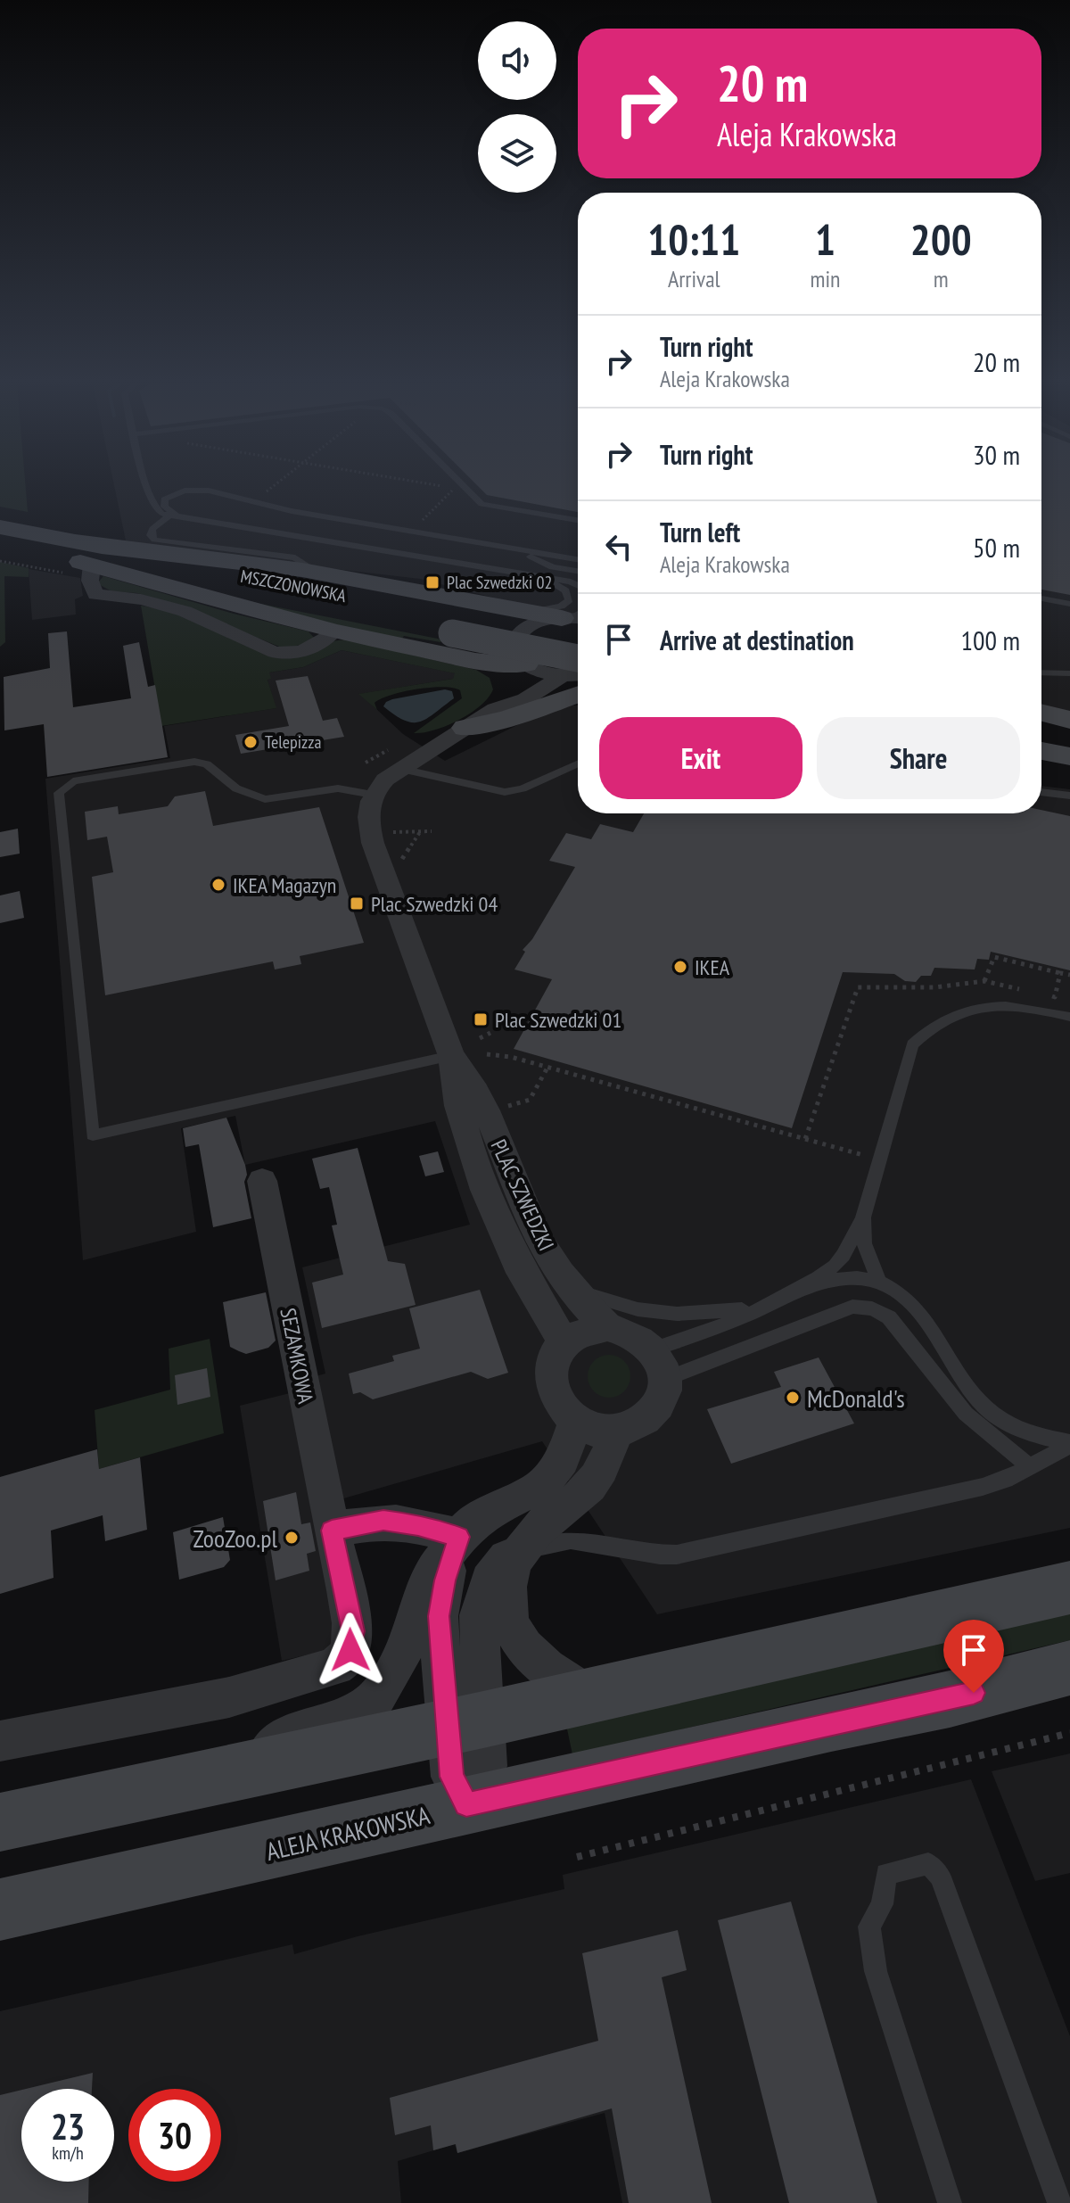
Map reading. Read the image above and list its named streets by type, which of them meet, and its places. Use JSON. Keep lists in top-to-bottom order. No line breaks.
{"streets":{"main road":["MSZCZONOWSKA","ALEJA KRAKOWSKA"],"street":["PLAC SZWEDZKI","SEZAMKOWA"]},"places":{"transit":["Plac Szwedzki 02","Plac Szwedzki 04","Plac Szwedzki 01"],"other":["Telepizza","IKEA Magazyn","IKEA","McDonald's","ZooZoo.pl"]},"page":{"turn":["20 m","Aleja Krakowska"],"eta":["10:11","Arrival","1","min","200","m"],"list":[{"name":"Turn right","note":"Aleja Krakowska","value":"20 m"},{"name":"Turn right","value":"30 m"},{"name":"Turn left","note":"Aleja Krakowska","value":"50 m"},{"name":"Arrive at destination","value":"100 m"}],"buttons":["Exit","Share"],"speed":"23 km/h","limit":"30"}}
